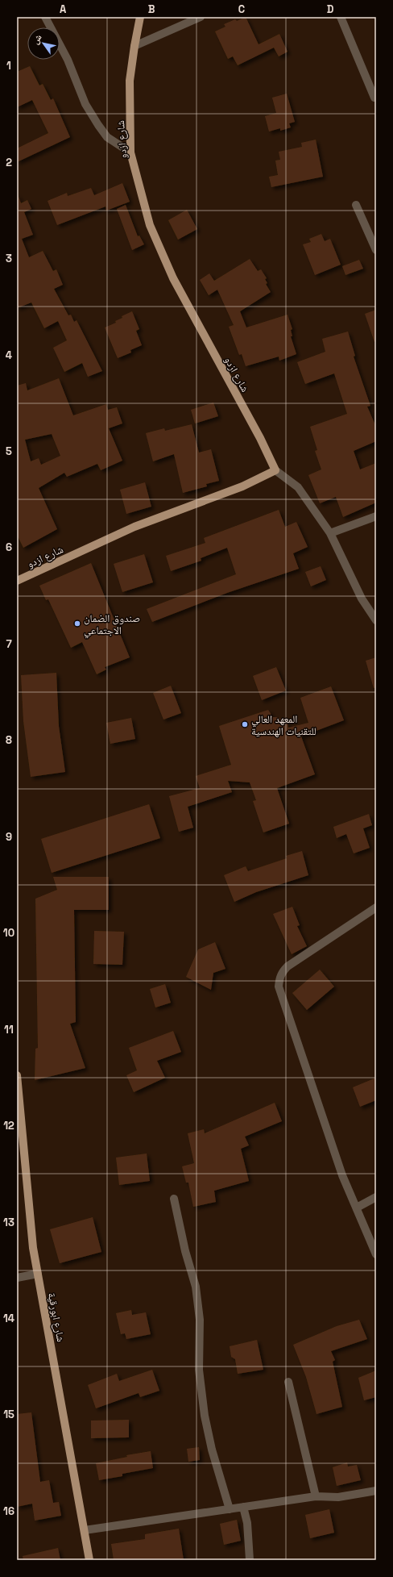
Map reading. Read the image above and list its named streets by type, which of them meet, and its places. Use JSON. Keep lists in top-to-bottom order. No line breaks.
{"streets":{"main road":["شارع ازدو","شارع ابورقية"]},"places":["صندوق الضمان الاجتماعي","المعهد العالي للتقنيات الهندسية"],"north":"top left","grid":{"columns":["A","B","C","D"],"rows":["1","2","3","4","5","6","7","8","9","10","11","12","13","14","15","16"]}}
